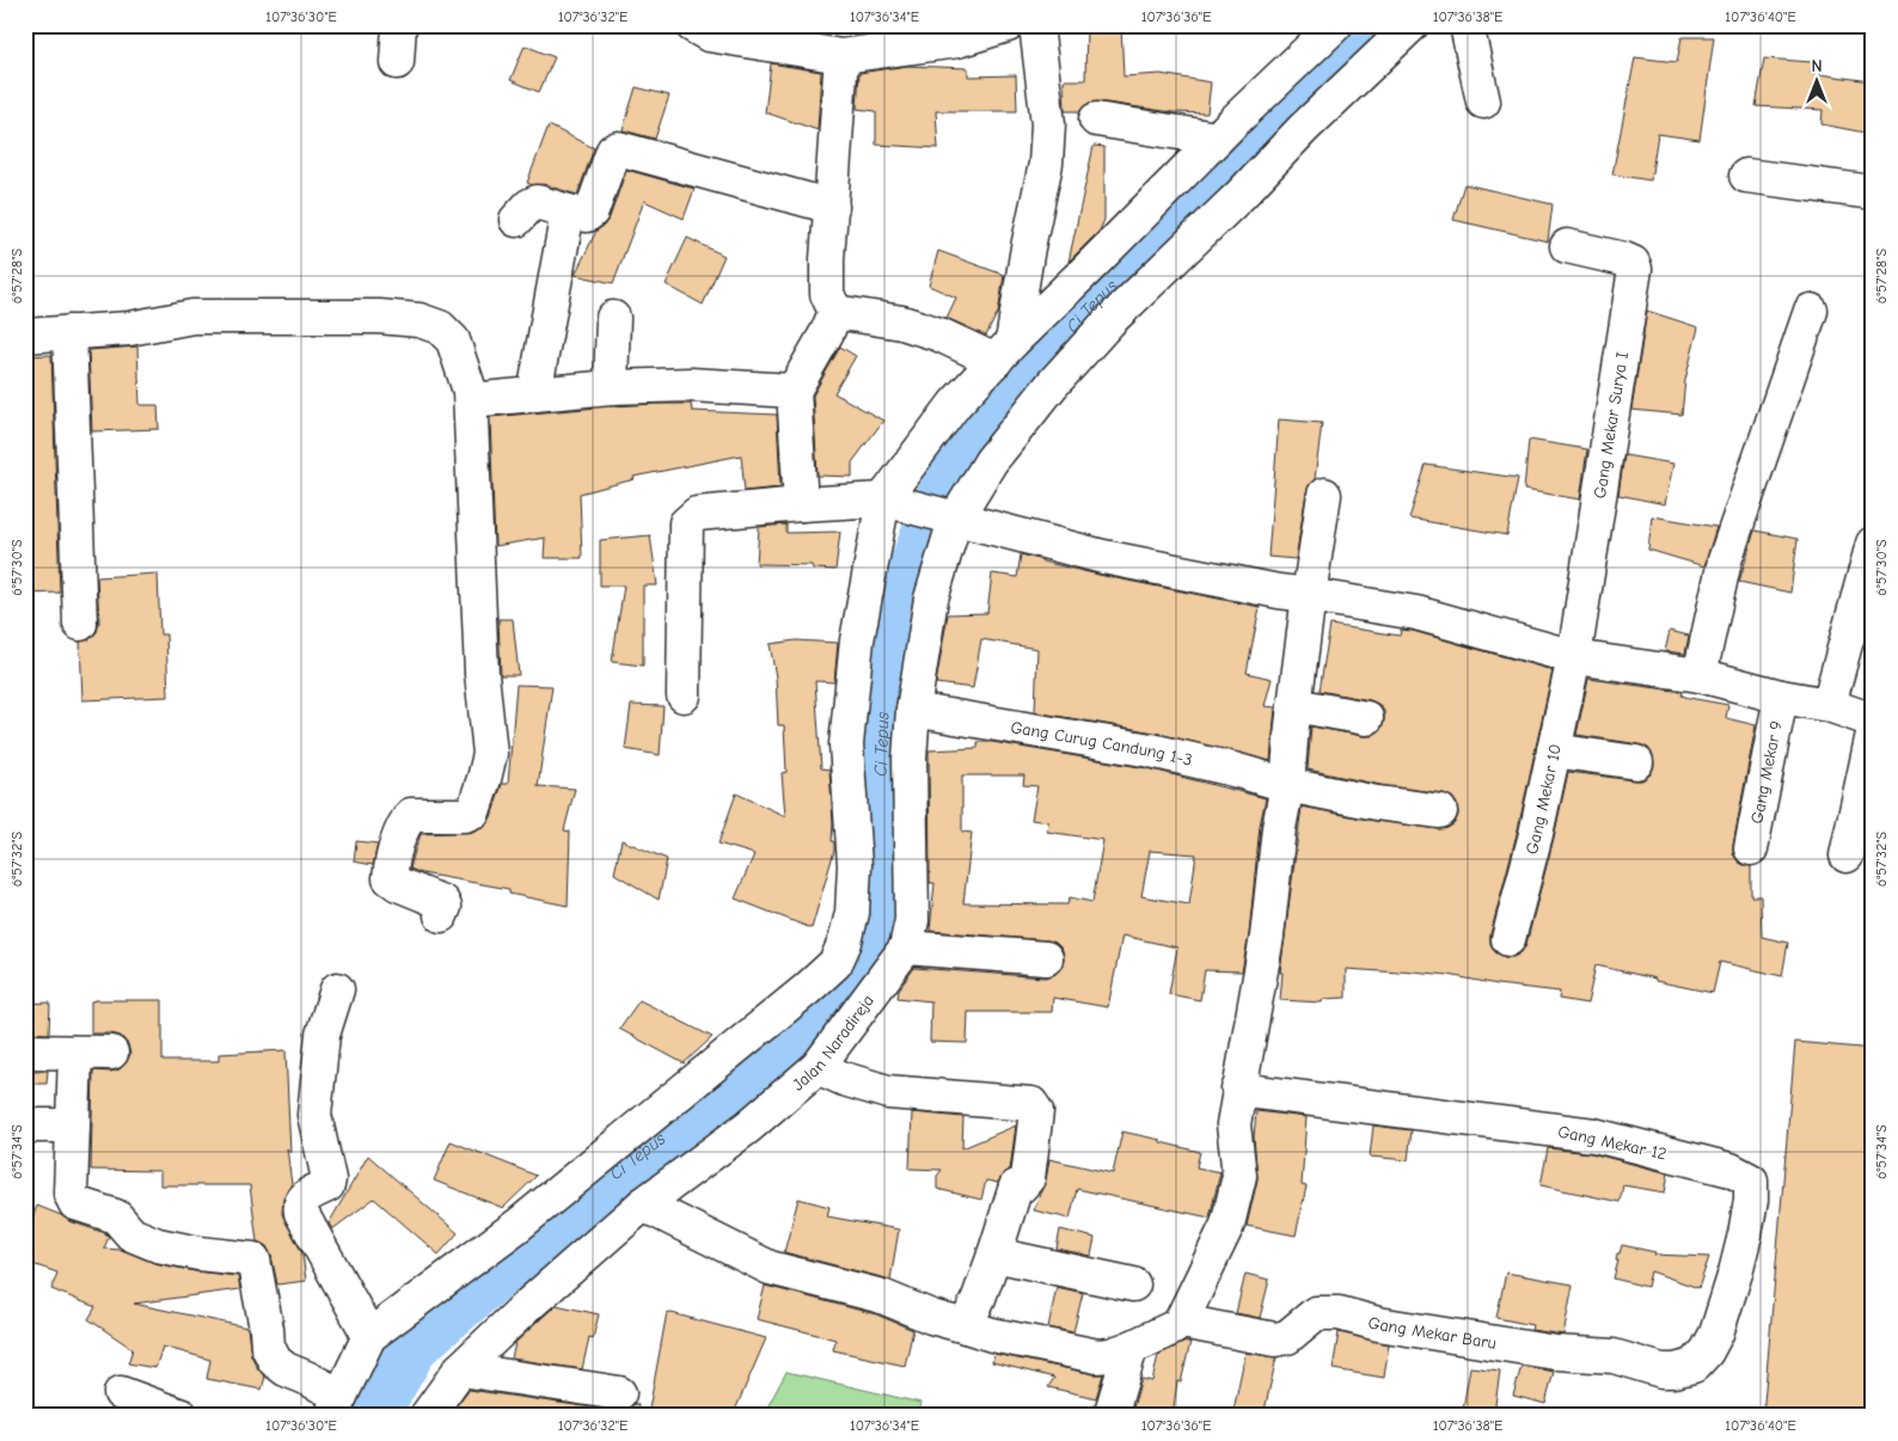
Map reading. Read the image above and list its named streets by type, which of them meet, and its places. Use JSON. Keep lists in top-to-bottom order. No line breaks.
{"streets":{"street":["Gang Mekar Surya I","Gang Curug Candung 1-3","Gang Mekar 9","Gang Mekar 10","Jalan Naradireja","Gang Mekar 12","Gang Mekar Baru"]},"crossings":[["Gang Mekar Surya I","Gang Mekar 10"],["Gang Curug Candung 1-3","Jalan Naradireja"],["Gang Mekar 12","Gang Mekar Baru"]],"water":["Ci Tepus"],"north":"top","coordinates":["107°36'30\"E","107°36'32\"E","107°36'34\"E","107°36'36\"E","107°36'38\"E","107°36'40\"E","6°57'28\"S","6°57'30\"S","6°57'32\"S","6°57'34\"S"]}
